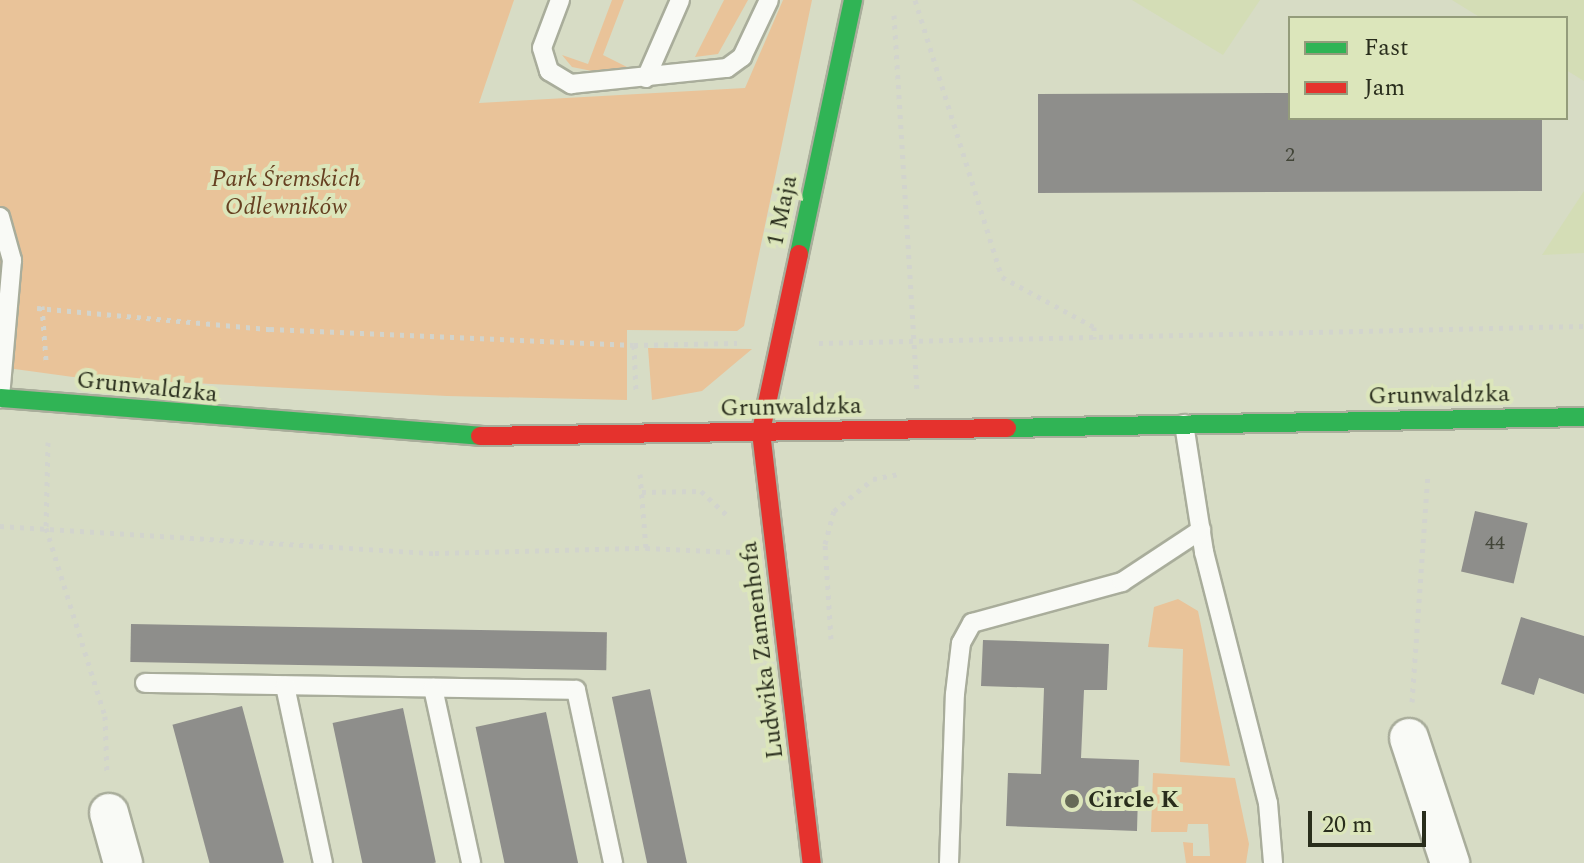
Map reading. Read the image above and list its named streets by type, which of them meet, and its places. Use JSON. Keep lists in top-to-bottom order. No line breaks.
{"streets":{"main road":["1 Maja","Grunwaldzka","Ludwika Zamenhofa"]},"crossings":[["1 Maja","Grunwaldzka"],["1 Maja","Ludwika Zamenhofa"],["Grunwaldzka","Ludwika Zamenhofa"]],"parks":["Park Śremskich Odlewników"],"places":["Circle K"],"house_numbers":["2","44"],"legend":["Fast","Jam"],"scale_bar":"20 m"}
